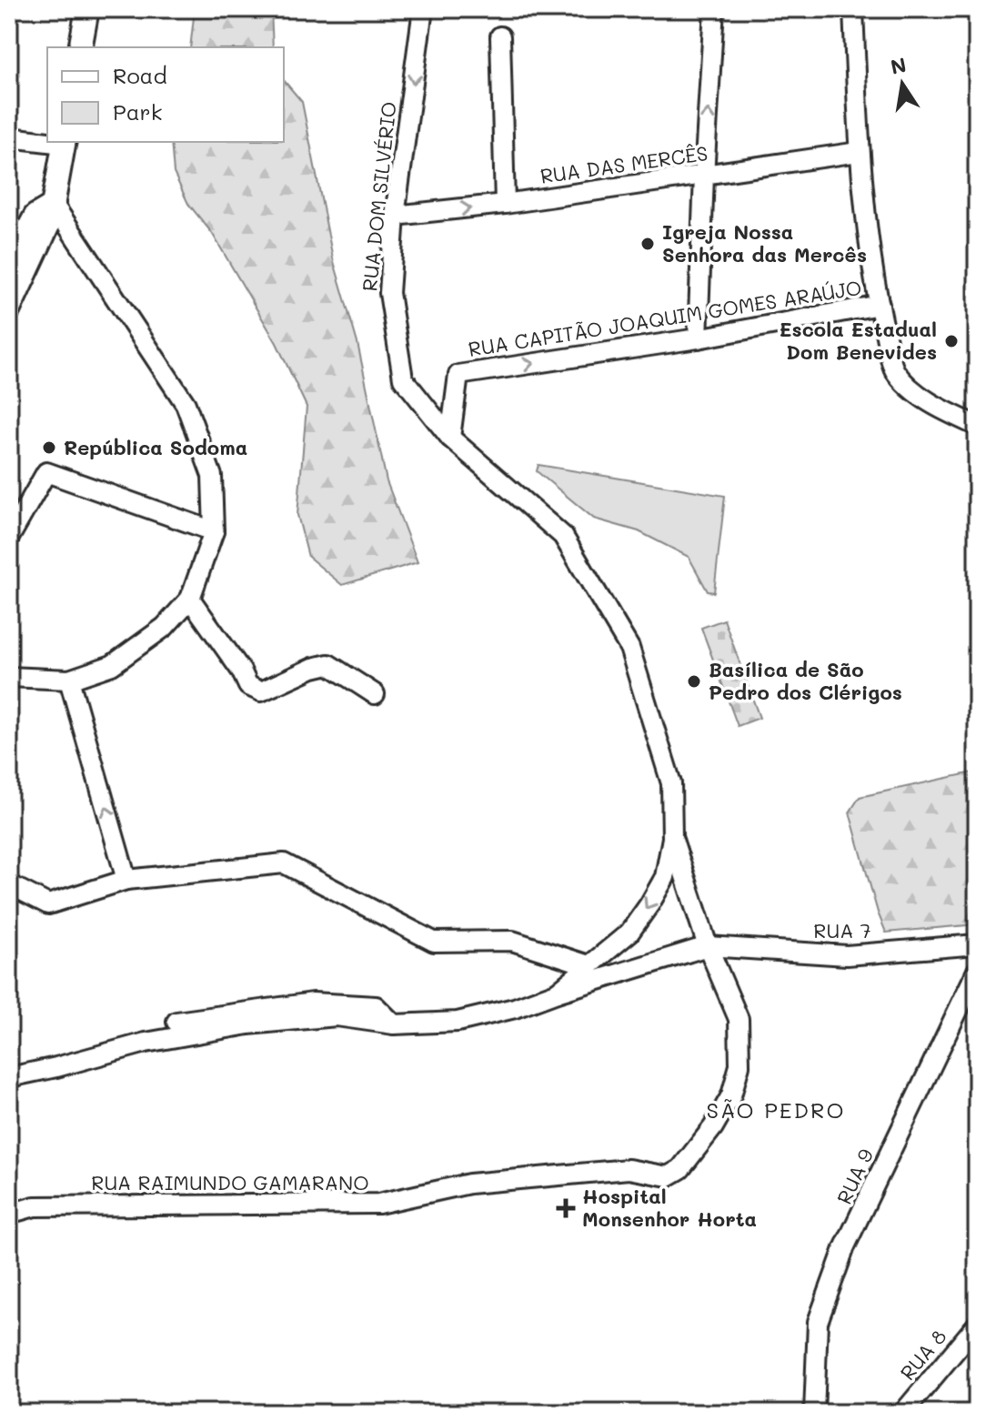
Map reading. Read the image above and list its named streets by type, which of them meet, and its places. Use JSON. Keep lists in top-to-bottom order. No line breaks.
{"streets":{"street":["RUA DAS MERCÊS","RUA DOM SILVÉRIO","RUA CAPITÃO JOAQUIM GOMES ARAÚJO","RUA 7","RUA 9","RUA RAIMUNDO GAMARANO","RUA 8"]},"crossings":[["RUA DAS MERCÊS","RUA DOM SILVÉRIO"],["RUA DOM SILVÉRIO","RUA CAPITÃO JOAQUIM GOMES ARAÚJO"],["RUA 7","RUA RAIMUNDO GAMARANO"]],"one_way":["RUA CAPITÃO JOAQUIM GOMES ARAÚJO"],"districts":["SÃO PEDRO"],"places":{"other":["Igreja Nossa Senhora das Mercês","Escola Estadual Dom Benevides","República Sodoma","Basílica de São Pedro dos Clérigos"],"health":["Hospital Monsenhor Horta"]},"legend":["Road","Park"],"north":"top"}
